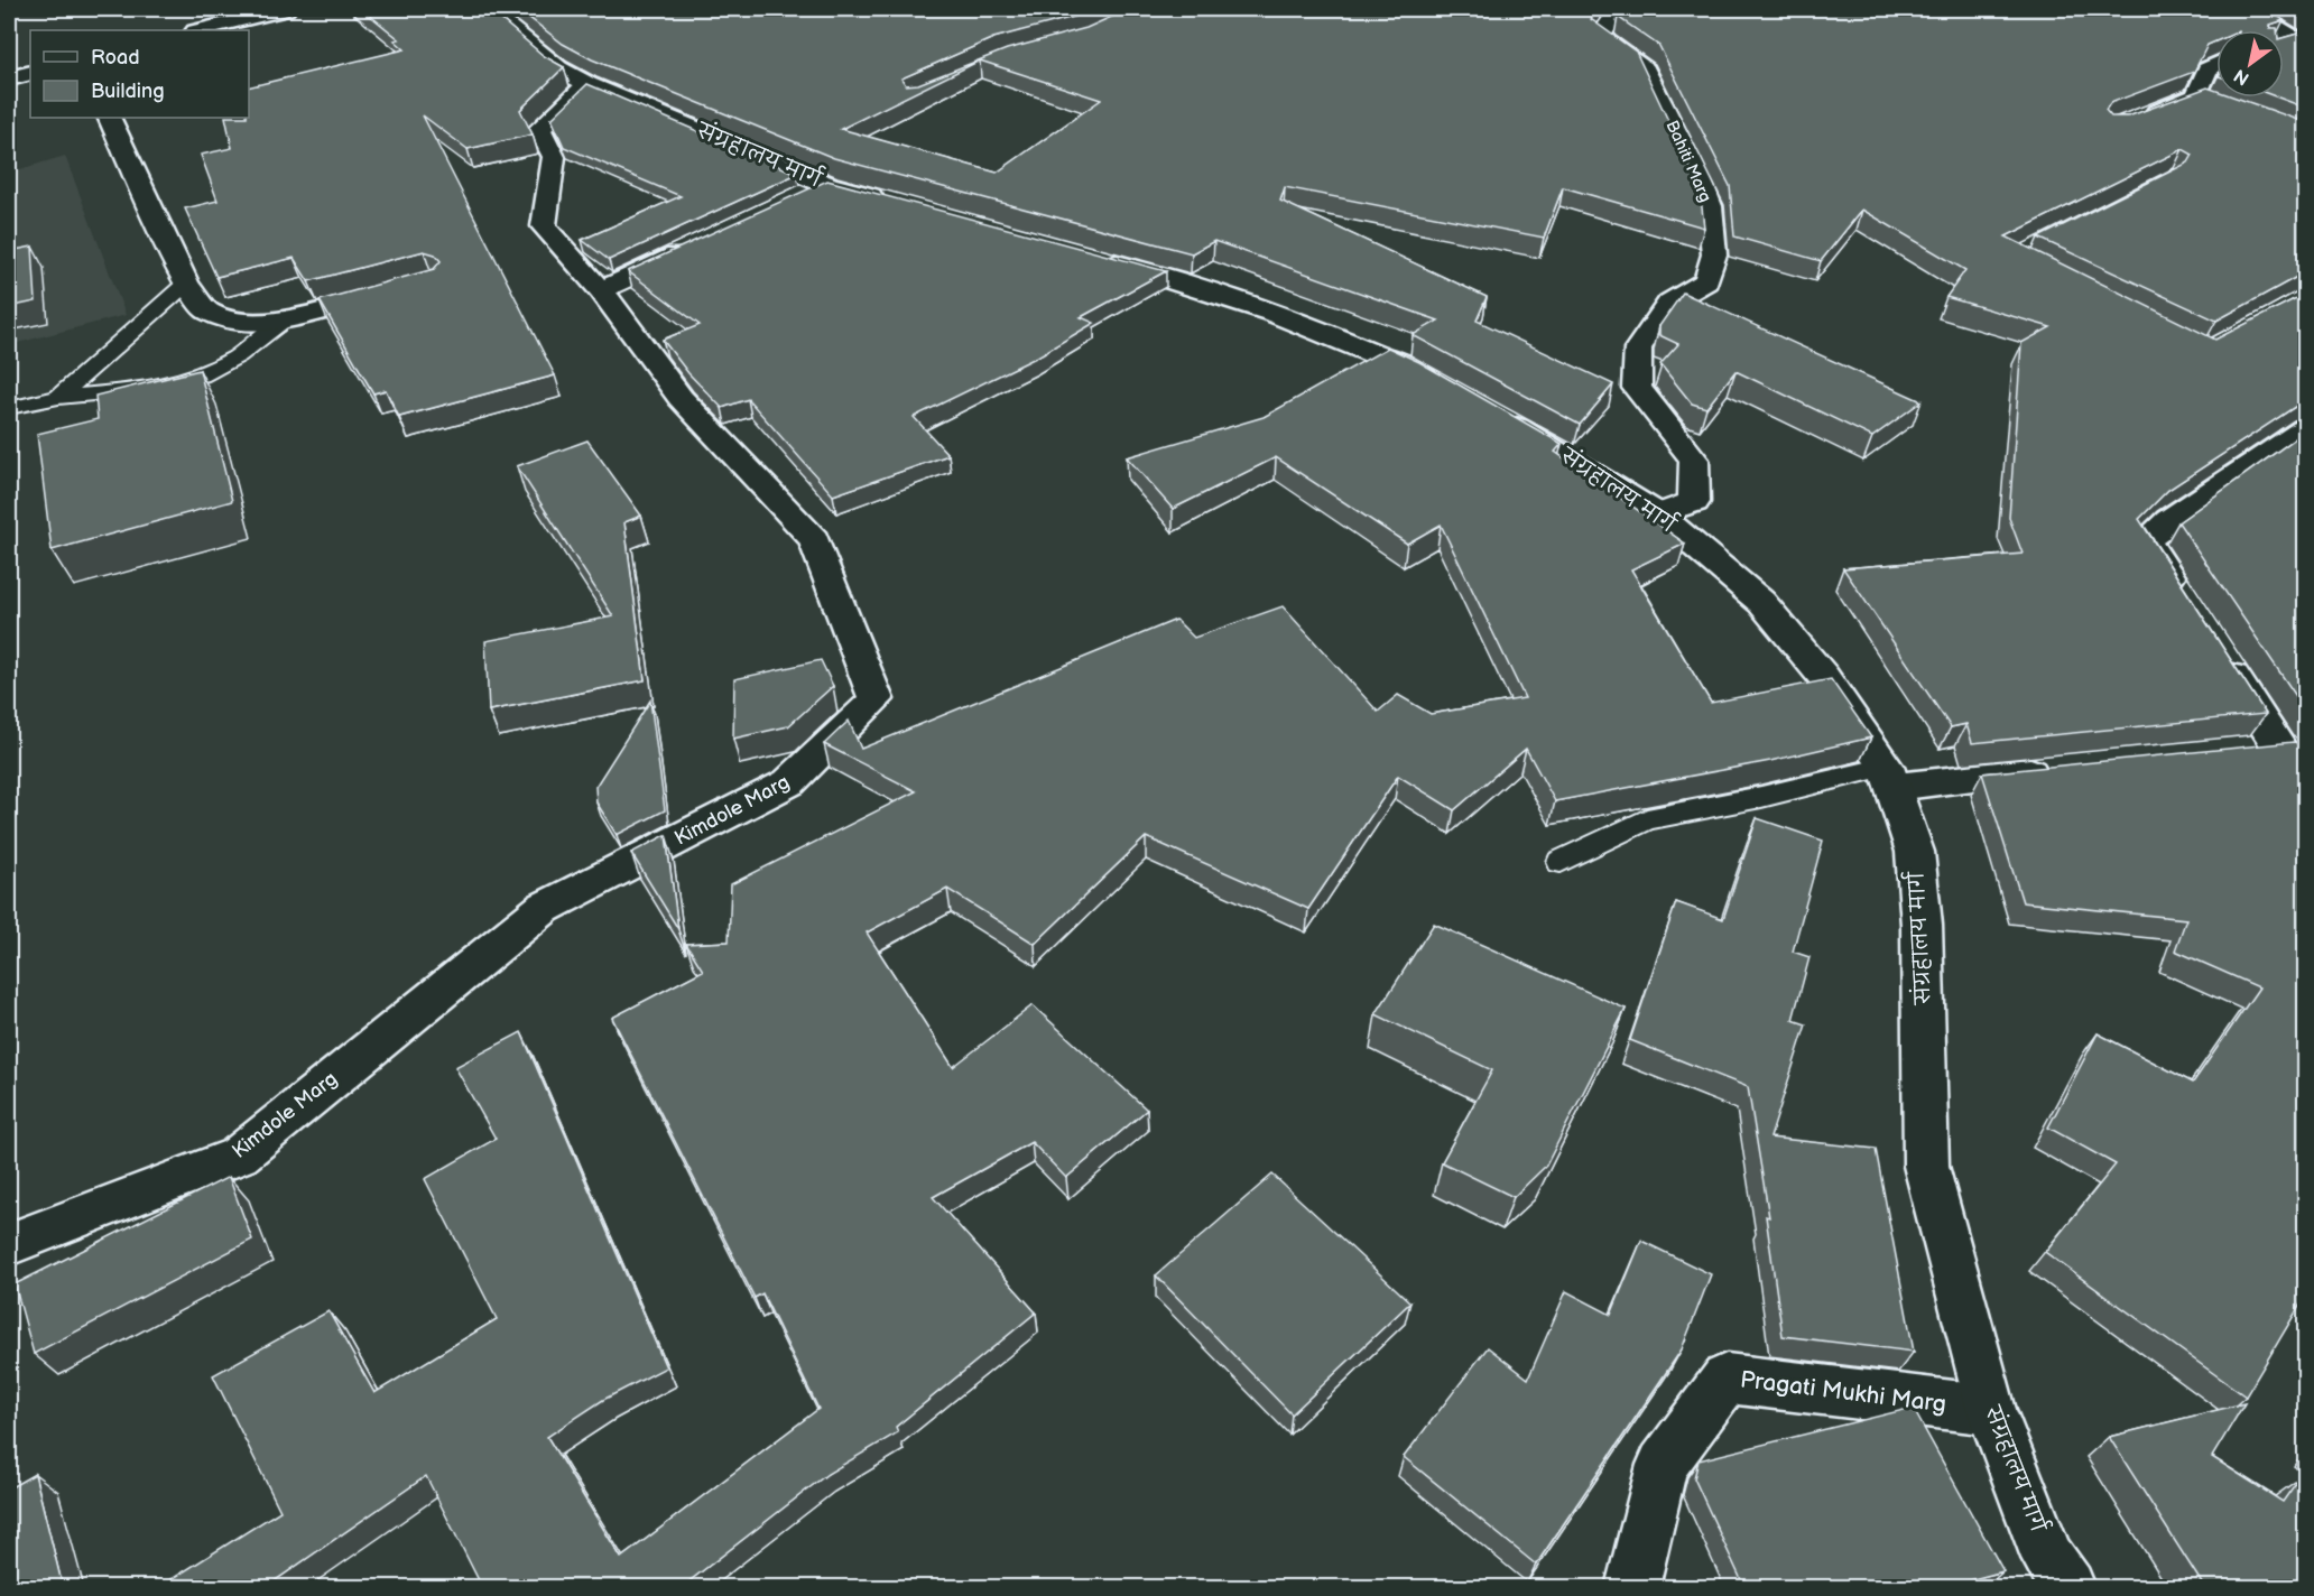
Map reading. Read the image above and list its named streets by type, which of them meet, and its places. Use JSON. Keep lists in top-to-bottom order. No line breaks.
{"streets":{"street":["संग्रहालय मार्ग","Bahiti Marg","Kimdole Marg","Pragati Mukhi Marg"]},"crossings":[["संग्रहालय मार्ग","Bahiti Marg"],["संग्रहालय मार्ग","Pragati Mukhi Marg"]],"legend":["Road","Building"],"north":"bottom left"}
